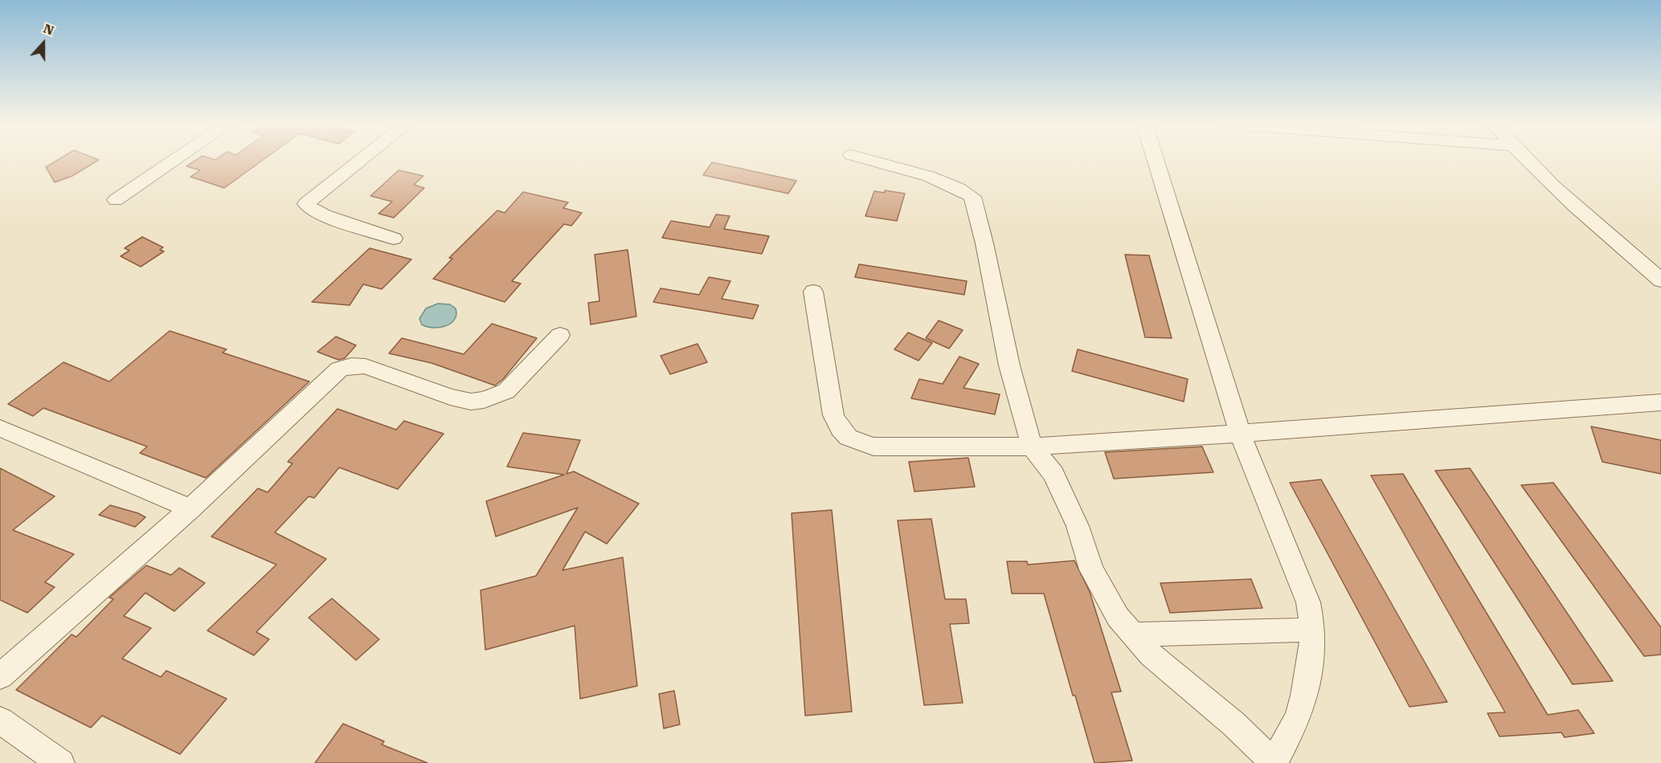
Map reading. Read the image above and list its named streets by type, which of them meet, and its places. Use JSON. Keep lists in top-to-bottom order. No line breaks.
{"north":"top"}
